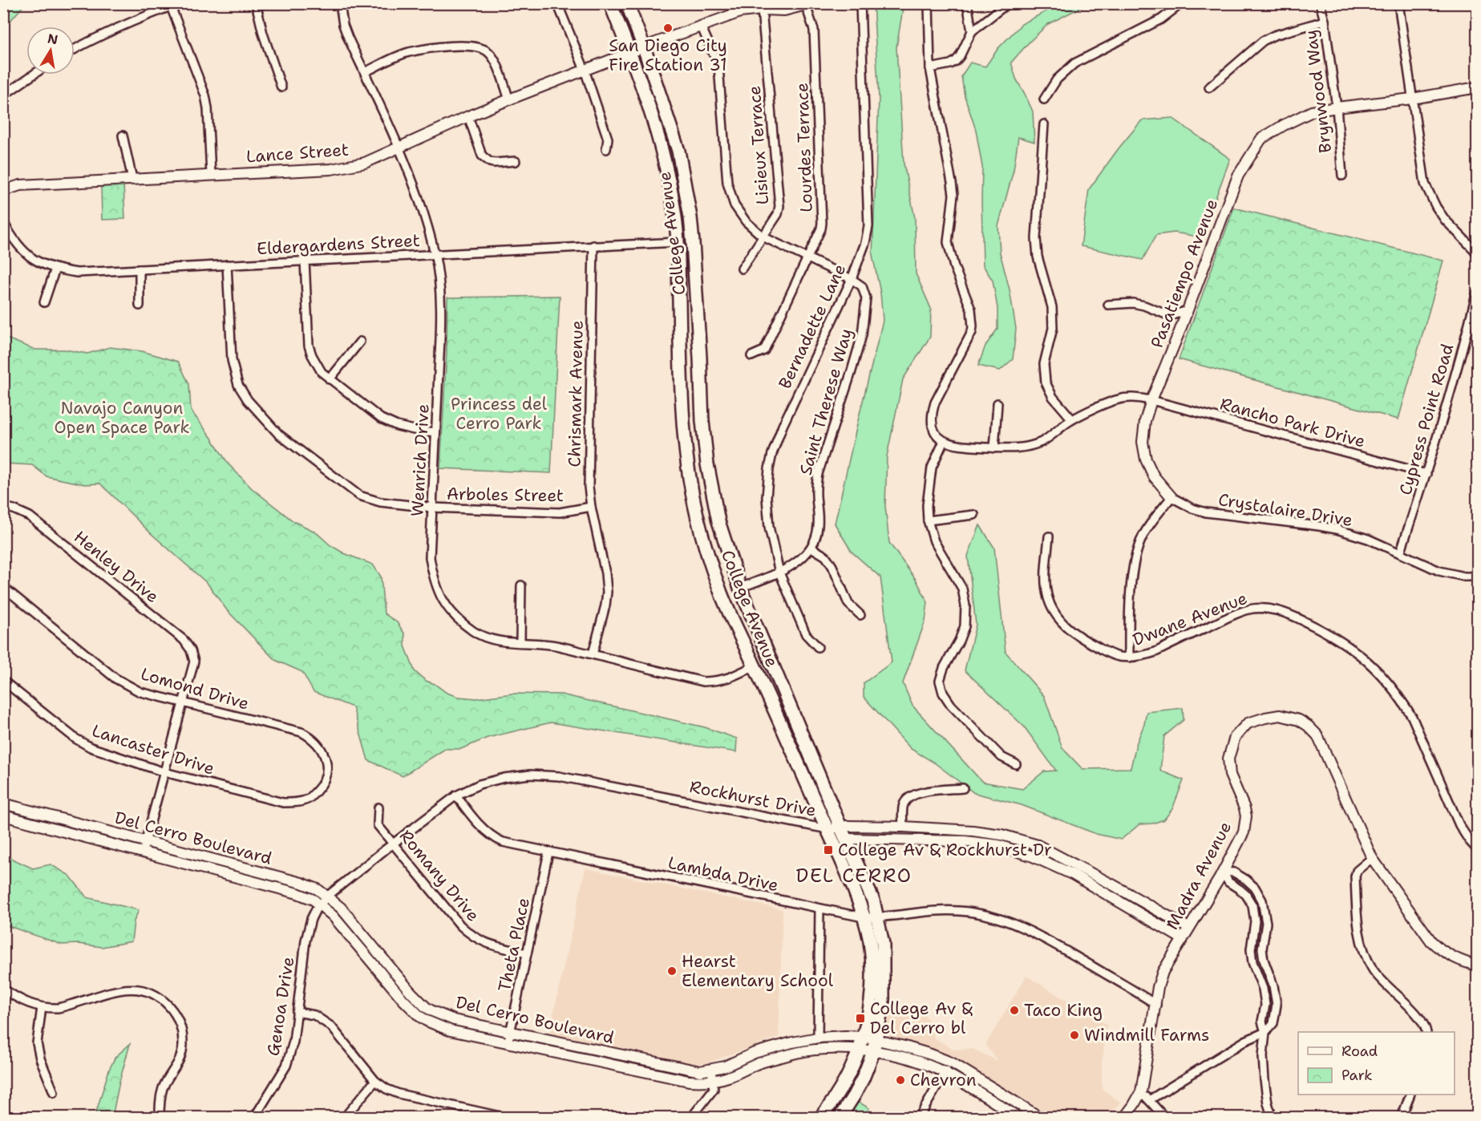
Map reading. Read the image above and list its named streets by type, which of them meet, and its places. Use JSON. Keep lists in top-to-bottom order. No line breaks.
{"streets":{"main road":["College Avenue"],"street":["Brynwood Way","Lisieux Terrace","Lourdes Terrace","Lance Street","Eldergardens Street","Pasatiempo Avenue","Bernadette Lane","Chrismark Avenue","Saint Therese Way","Cypress Point Road","Rancho Park Drive","Wenrich Drive","Arboles Street","Crystalaire Drive","Henley Drive","Dwane Avenue","Lomond Drive","Lancaster Drive","Rockhurst Drive","Del Cerro Boulevard","Lambda Drive","Romany Drive","Madra Avenue","Theta Place","Genoa Drive"]},"crossings":[["Brynwood Way","Pasatiempo Avenue"],["Lisieux Terrace","Lance Street"],["Lisieux Terrace","Saint Therese Way"],["Lourdes Terrace","Lance Street"],["Lourdes Terrace","Saint Therese Way"],["Lance Street","College Avenue"],["Lance Street","Saint Therese Way"],["Lance Street","Wenrich Drive"],["College Avenue","Eldergardens Street"],["College Avenue","Wenrich Drive"],["College Avenue","Rockhurst Drive"],["College Avenue","Del Cerro Boulevard"],["College Avenue","Lambda Drive"],["Eldergardens Street","Chrismark Avenue"],["Eldergardens Street","Wenrich Drive"],["Eldergardens Street","Arboles Street"],["Pasatiempo Avenue","Rancho Park Drive"],["Pasatiempo Avenue","Crystalaire Drive"],["Bernadette Lane","Saint Therese Way"],["Chrismark Avenue","Wenrich Drive"],["Chrismark Avenue","Arboles Street"],["Cypress Point Road","Rancho Park Drive"],["Cypress Point Road","Crystalaire Drive"],["Wenrich Drive","Arboles Street"],["Henley Drive","Lomond Drive"],["Lomond Drive","Lancaster Drive"],["Rockhurst Drive","Del Cerro Boulevard"],["Rockhurst Drive","Lambda Drive"],["Rockhurst Drive","Romany Drive"],["Rockhurst Drive","Madra Avenue"],["Rockhurst Drive","Genoa Drive"],["Del Cerro Boulevard","Theta Place"],["Del Cerro Boulevard","Genoa Drive"],["Lambda Drive","Madra Avenue"],["Lambda Drive","Theta Place"],["Romany Drive","Theta Place"]],"districts":["DEL CERRO"],"parks":["Princess del Cerro Park","Navajo Canyon Open Space Park"],"places":{"other":["San Diego City Fire Station 31","Hearst Elementary School","Taco King","Windmill Farms","Chevron"],"transit":["College Av & Rockhurst Dr","College Av & Del Cerro bl"]},"legend":["Road","Park"],"north":"top"}
